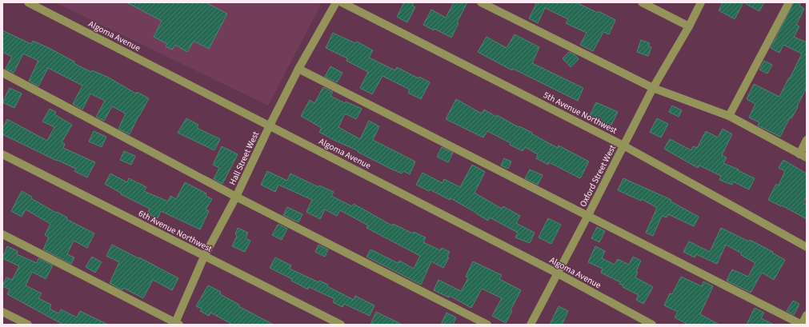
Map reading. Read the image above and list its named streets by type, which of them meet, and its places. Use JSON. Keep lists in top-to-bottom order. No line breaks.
{"streets":{"street":["Algoma Avenue","5th Avenue Northwest","Hall Street West","Oxford Street West","6th Avenue Northwest"]},"crossings":[["Algoma Avenue","Hall Street West"],["Algoma Avenue","Oxford Street West"],["5th Avenue Northwest","Oxford Street West"],["Hall Street West","6th Avenue Northwest"]]}
